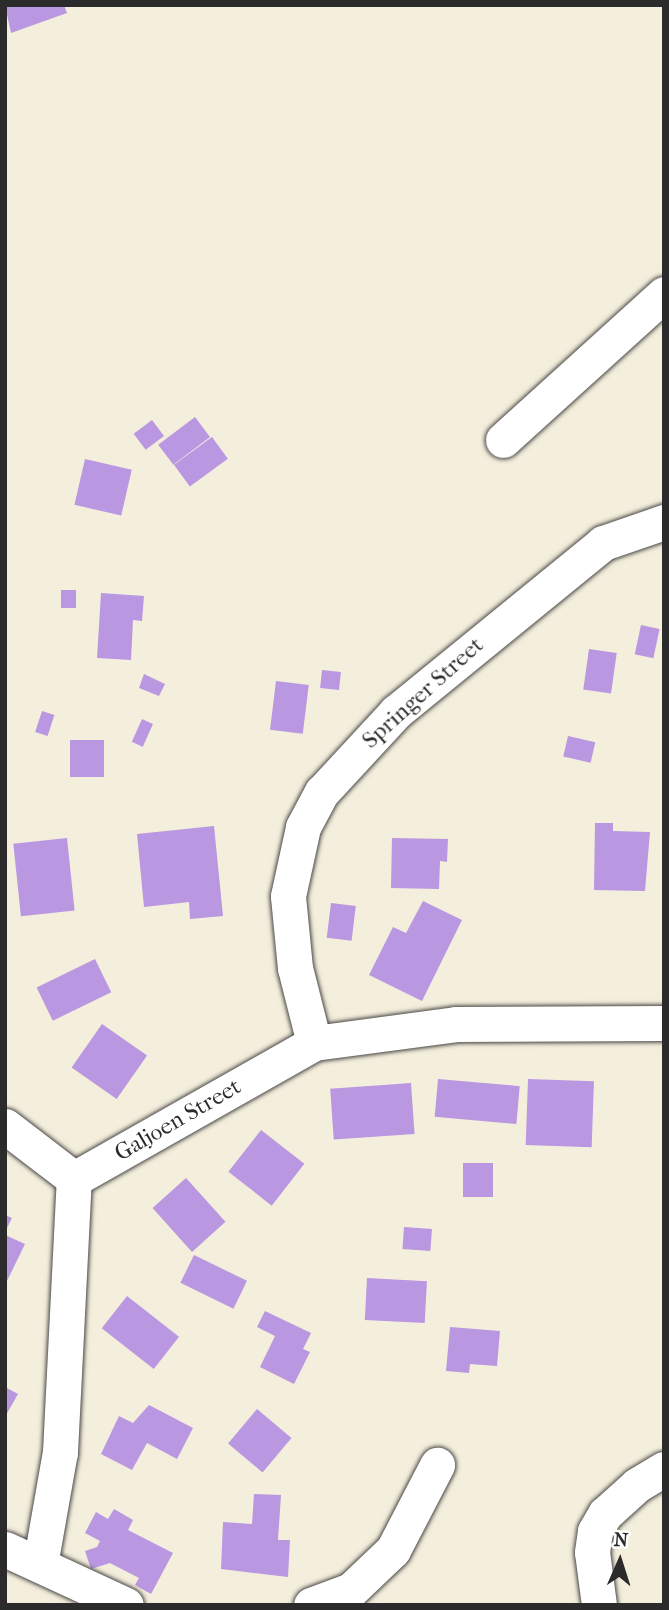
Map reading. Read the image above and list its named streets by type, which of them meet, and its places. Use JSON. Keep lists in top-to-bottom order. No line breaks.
{"streets":{"street":["Springer Street","Galjoen Street"]},"crossings":[["Springer Street","Galjoen Street"]],"north":"top"}
